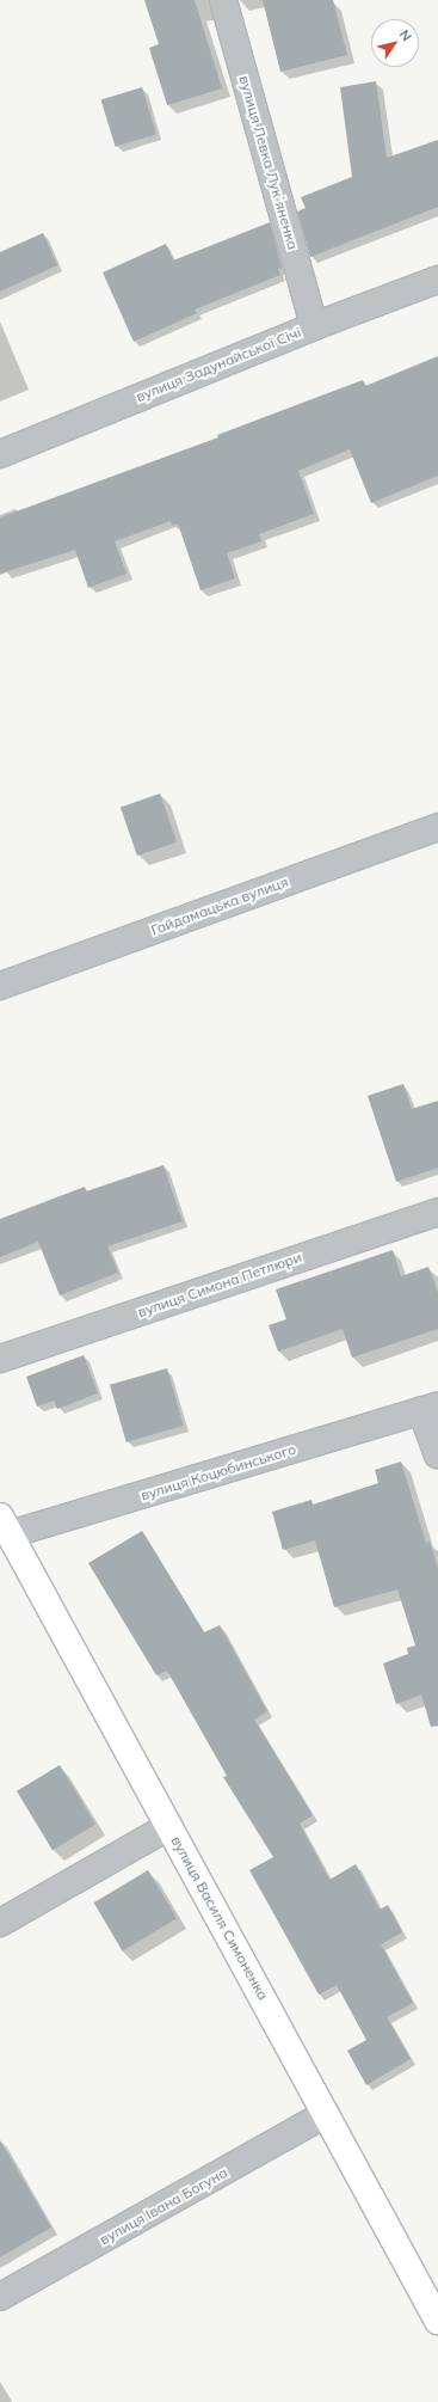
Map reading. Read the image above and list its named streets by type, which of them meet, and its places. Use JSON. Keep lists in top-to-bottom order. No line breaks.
{"streets":{"street":["вулиця Левка Лукʼяненка","вулиця Задунайської Січі","Гайдамацька вулиця","вулиця Симона Петлюри","вулиця Коцюбинського","вулиця Василя Симоненка","вулиця Івана Богуна"]},"crossings":[["вулиця Левка Лукʼяненка","вулиця Задунайської Січі"],["вулиця Коцюбинського","вулиця Василя Симоненка"],["вулиця Василя Симоненка","вулиця Івана Богуна"]],"north":"top right"}
